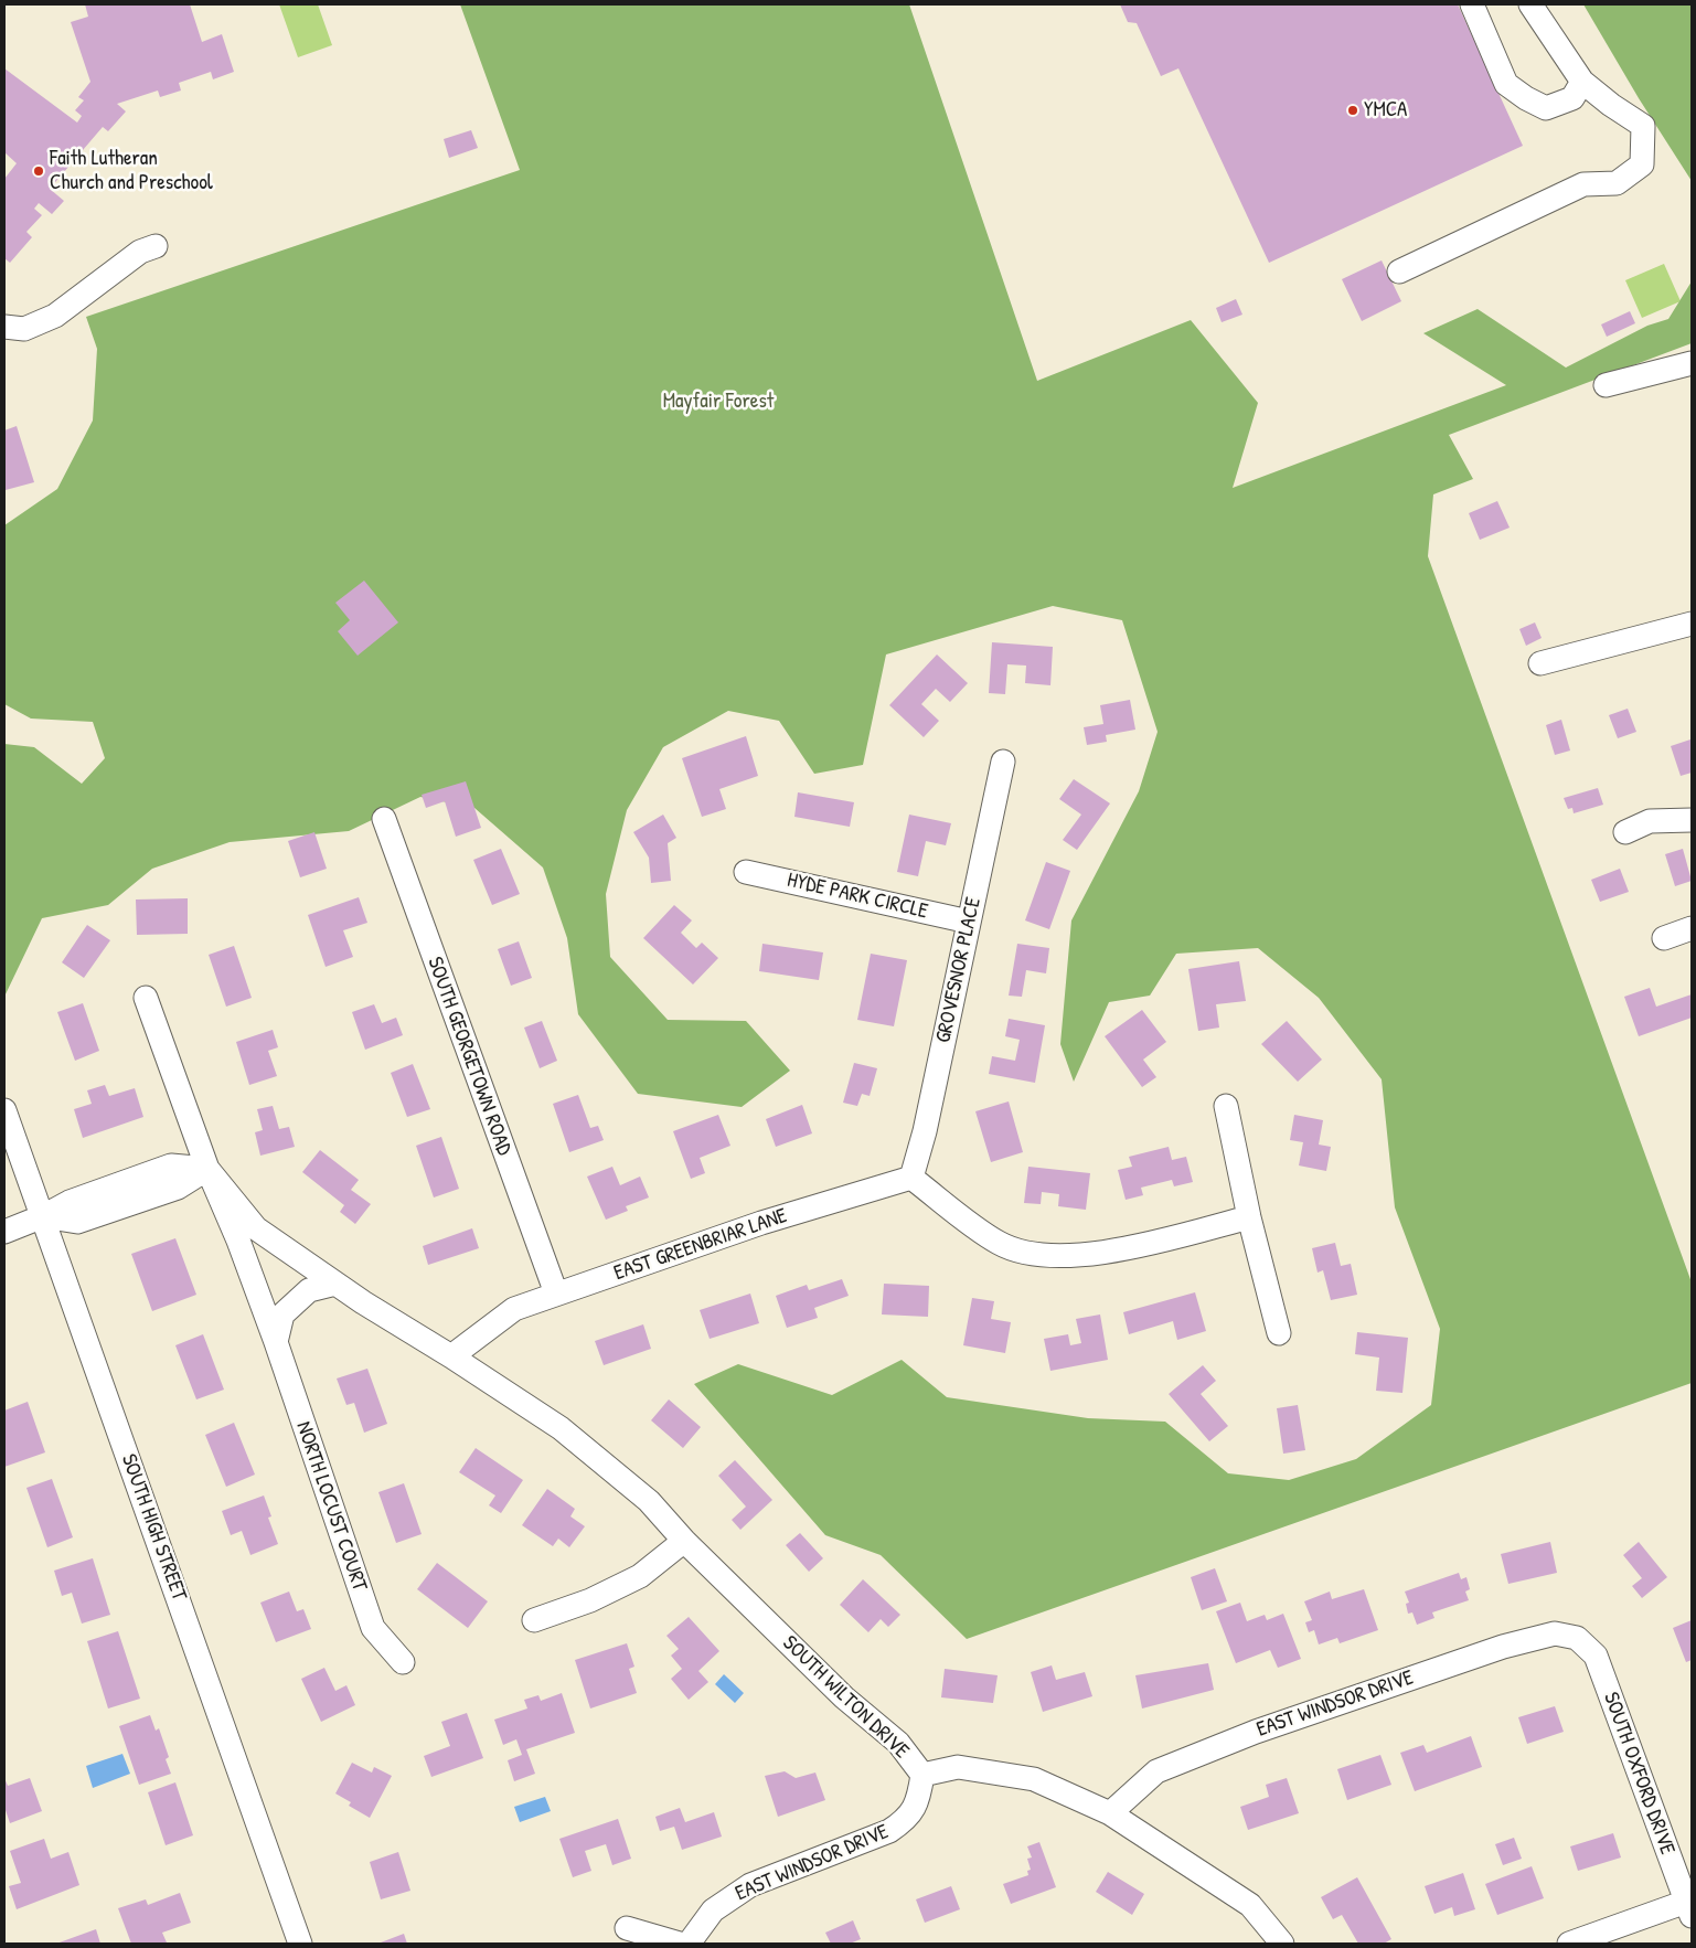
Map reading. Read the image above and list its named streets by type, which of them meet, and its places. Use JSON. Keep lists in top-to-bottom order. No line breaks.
{"streets":{"street":["HYDE PARK CIRCLE","GROVESNOR PLACE","SOUTH GEORGETOWN ROAD","EAST GREENBRIAR LANE","NORTH LOCUST COURT","SOUTH HIGH STREET","SOUTH WILTON DRIVE","EAST WINDSOR DRIVE","SOUTH OXFORD DRIVE"]},"crossings":[["HYDE PARK CIRCLE","GROVESNOR PLACE"],["GROVESNOR PLACE","EAST GREENBRIAR LANE"],["SOUTH GEORGETOWN ROAD","EAST GREENBRIAR LANE"],["EAST GREENBRIAR LANE","SOUTH WILTON DRIVE"],["SOUTH WILTON DRIVE","EAST WINDSOR DRIVE"],["EAST WINDSOR DRIVE","SOUTH OXFORD DRIVE"]],"parks":["Mayfair Forest"],"places":["YMCA","Faith Lutheran Church and Preschool"]}
